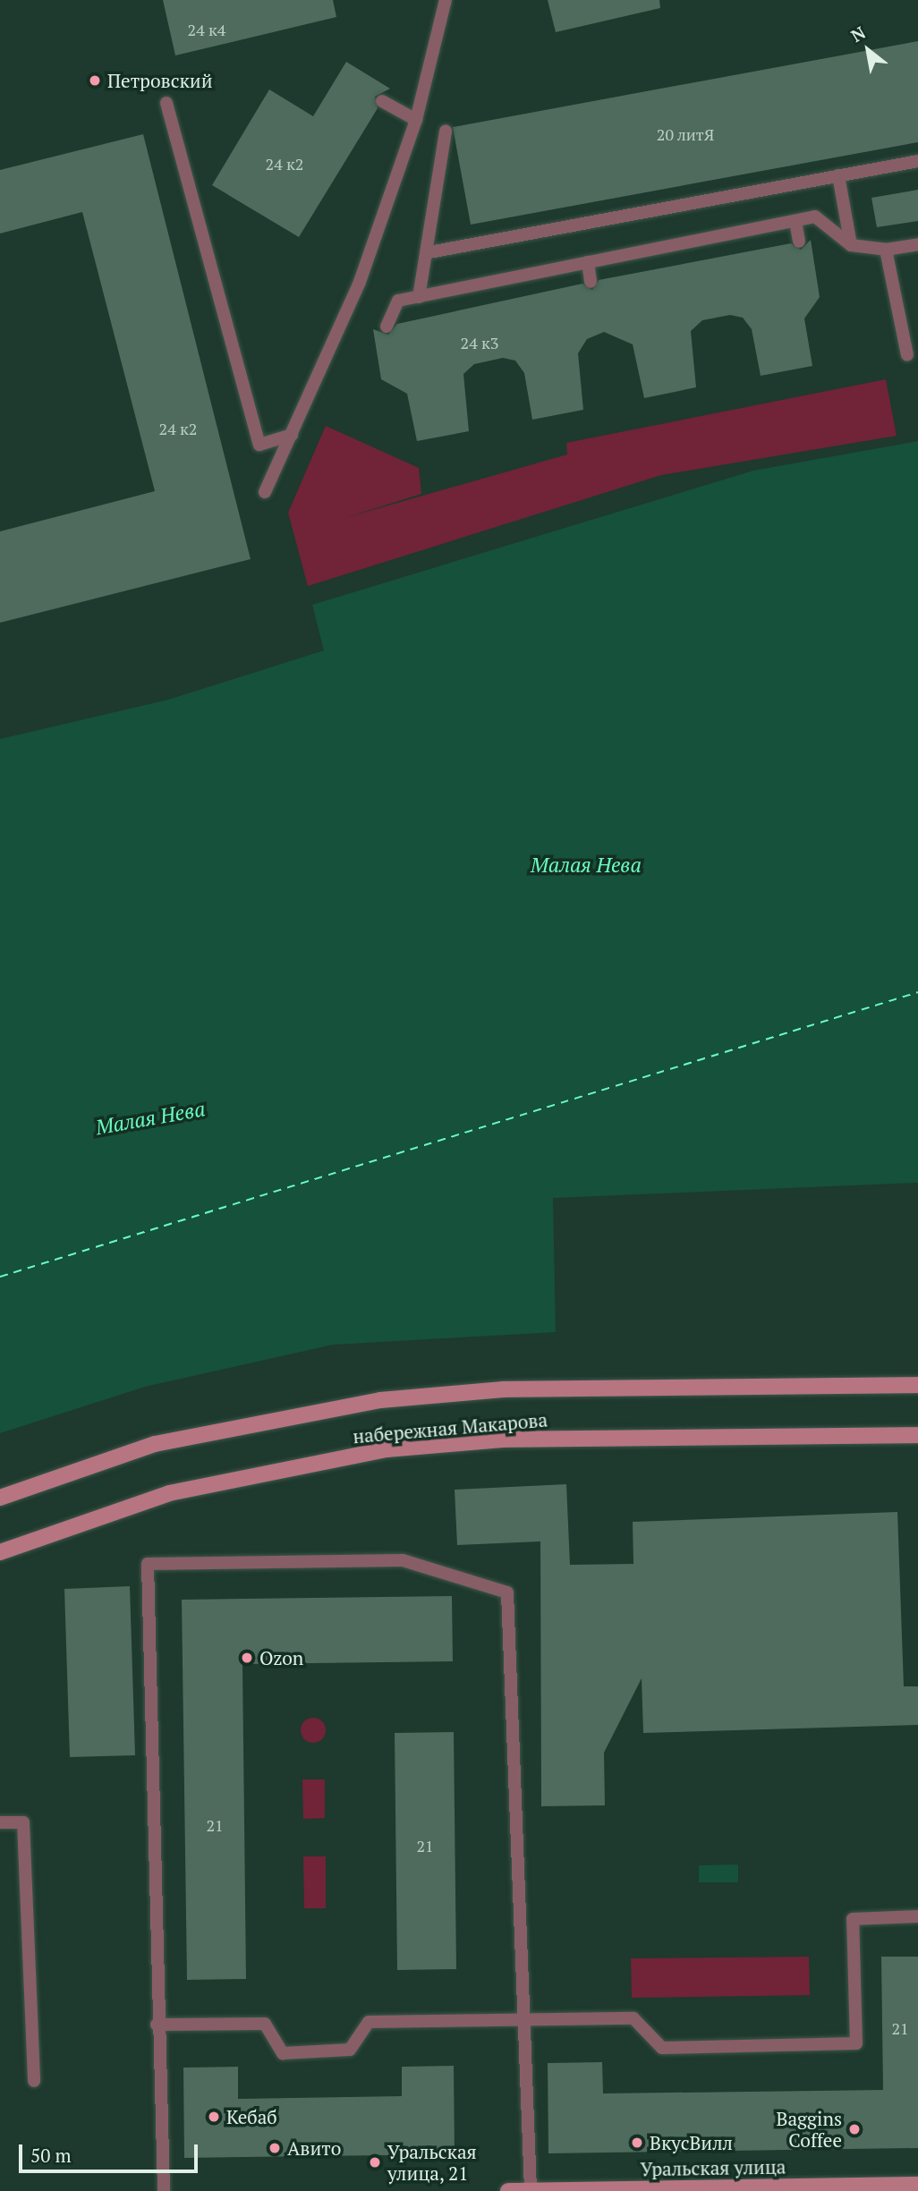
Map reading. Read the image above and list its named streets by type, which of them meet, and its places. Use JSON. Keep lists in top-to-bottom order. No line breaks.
{"streets":{"main road":["набережная Макарова","Уральская улица"]},"water":["Малая Нева"],"places":["Петровский","Ozon","Кебаб","Baggins Coffee","ВкусВилл","Авито","Уральская улица, 21"],"house_numbers":["24 к4","20 литЯ","24 к2","24 к3","24 к2","21","21","21"],"scale_bar":"50 m","north":"top left"}
